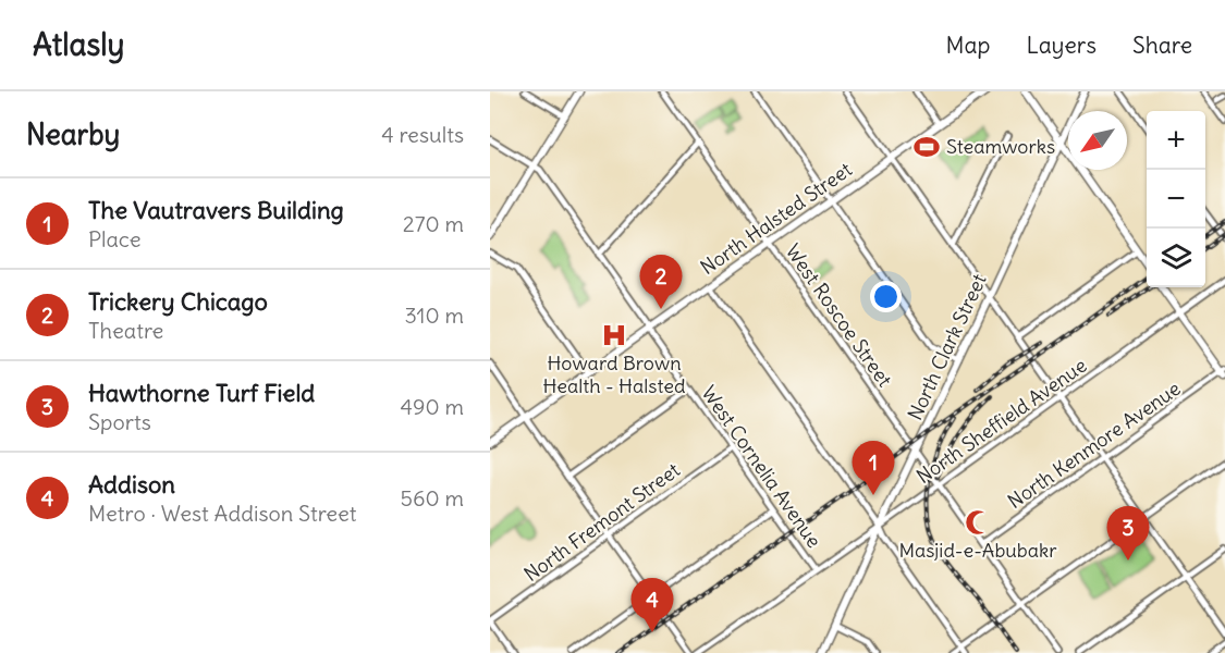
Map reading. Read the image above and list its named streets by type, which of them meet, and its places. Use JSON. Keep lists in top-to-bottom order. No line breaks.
{"streets":{"main road":["North Halsted Street","North Clark Street"],"street":["West Roscoe Street","North Sheffield Avenue","North Kenmore Avenue","West Cornelia Avenue","North Fremont Street"]},"crossings":[["North Halsted Street","West Roscoe Street"],["North Halsted Street","West Cornelia Avenue"],["West Roscoe Street","North Clark Street"],["West Roscoe Street","North Sheffield Avenue"],["West Roscoe Street","North Kenmore Avenue"],["North Clark Street","North Sheffield Avenue"],["North Sheffield Avenue","West Cornelia Avenue"],["West Cornelia Avenue","North Fremont Street"]],"places":{"sports":["Steamworks"],"hospital":["Howard Brown Health - Halsted"],"mosque":["Masjid-e-Abubakr"]},"north":"bottom left","page":{"header":"Atlasly","nav":["Map","Layers","Share"],"heading":["Nearby","4 results"],"map_buttons":["+","−"],"list":[{"mark":"1","name":"The Vautravers Building","note":"Place","value":"270 m"},{"mark":"2","name":"Trickery Chicago","note":"Theatre","value":"310 m"},{"mark":"3","name":"Hawthorne Turf Field","note":"Sports","value":"490 m"},{"mark":"4","name":"Addison","note":"Metro · West Addison Street","value":"560 m"}],"pins":["2","1","3","4"]}}
